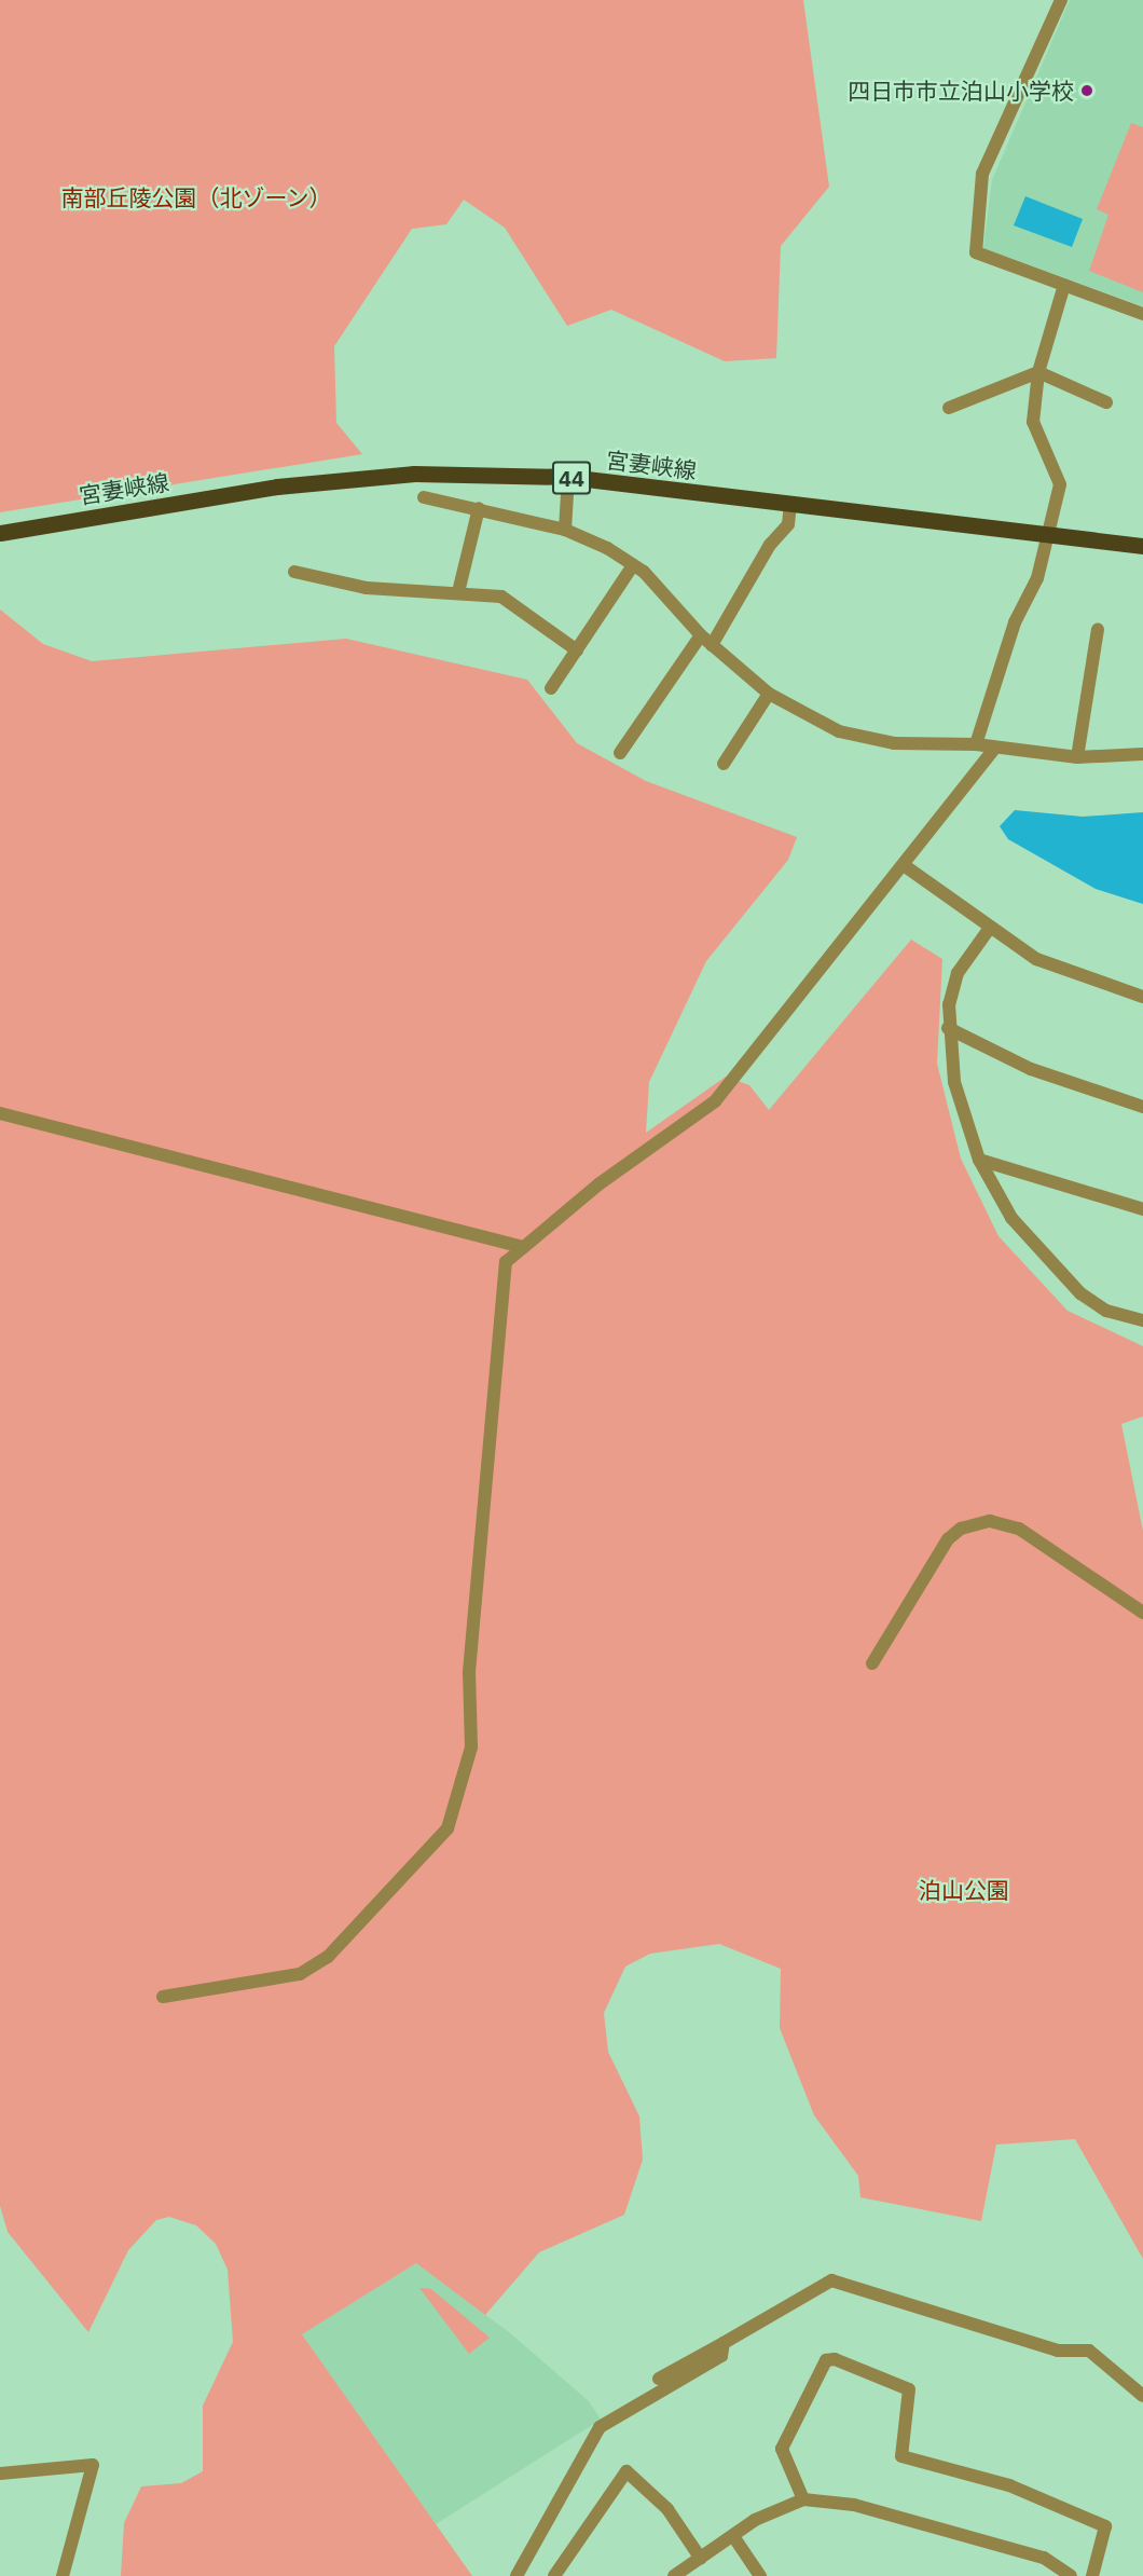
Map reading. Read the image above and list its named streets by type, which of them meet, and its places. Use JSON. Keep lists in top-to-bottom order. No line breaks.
{"streets":{"main road":["宮妻峡線","44"]},"parks":["南部丘陵公園（北ゾーン）","泊山公園"],"places":["四日市市立泊山小学校"]}
